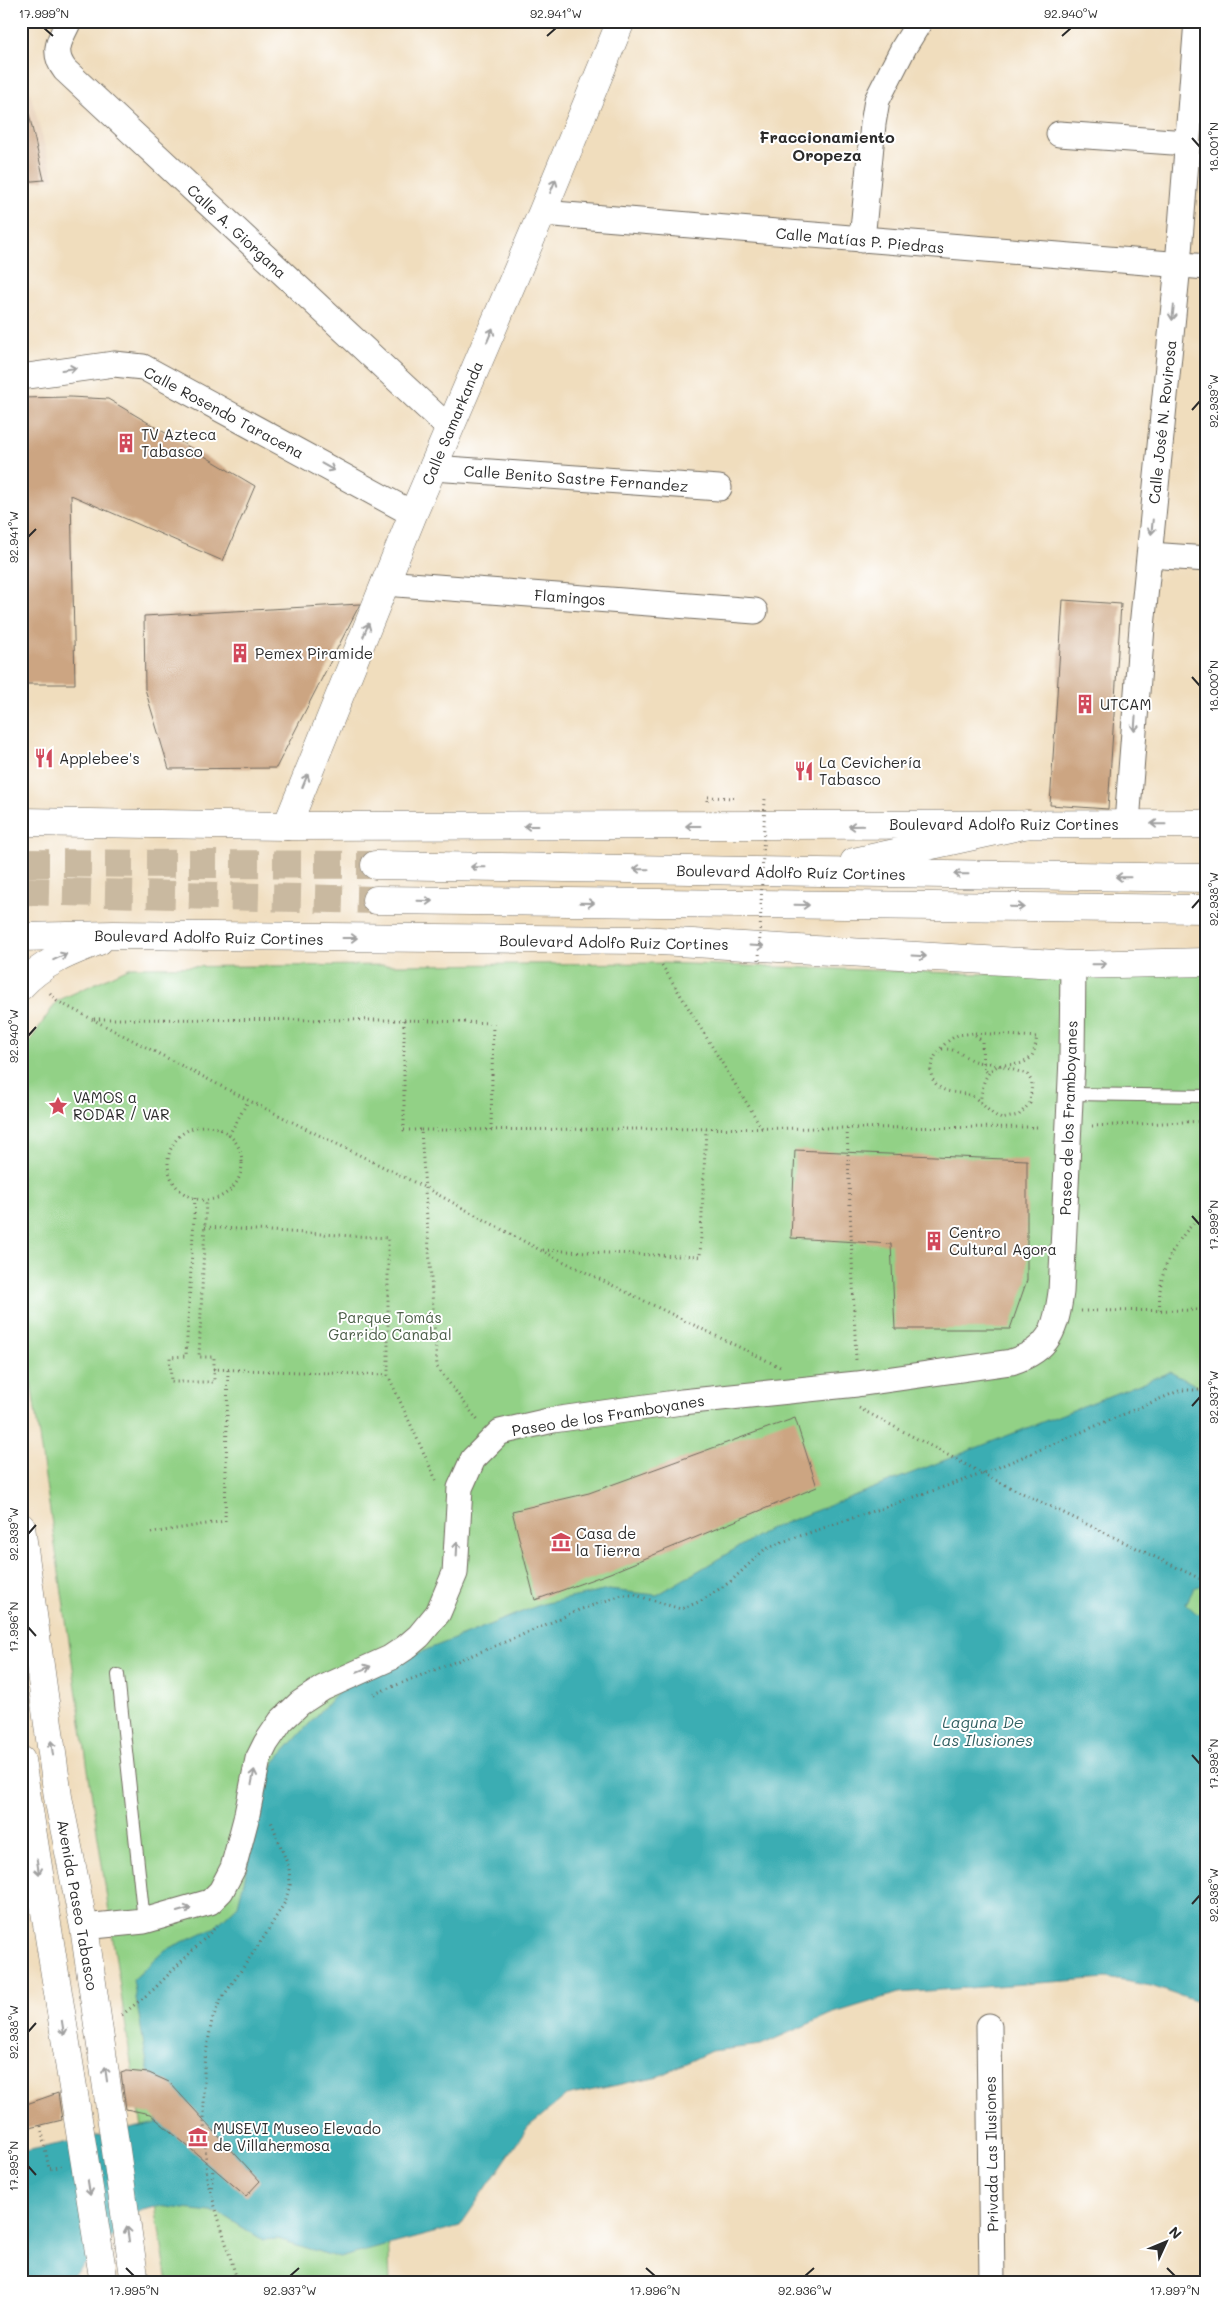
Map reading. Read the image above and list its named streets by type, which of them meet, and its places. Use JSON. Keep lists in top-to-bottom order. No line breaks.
{"streets":{"main road":["Calle Samarkanda","Boulevard Adolfo Ruiz Cortines","Boulevard Adolfo Ruíz Cortines","Avenida Paseo Tabasco"],"street":["Calle A. Giorgana","Calle Matías P. Piedras","Calle Rosendo Taracena","Calle José N. Rovirosa","Calle Benito Sastre Fernandez","Flamingos","Paseo de los Framboyanes","Privada Las Ilusiones"]},"crossings":[["Calle A. Giorgana","Calle Samarkanda"],["Calle Matías P. Piedras","Calle José N. Rovirosa"],["Calle Matías P. Piedras","Calle Samarkanda"],["Calle Rosendo Taracena","Calle Samarkanda"],["Calle José N. Rovirosa","Boulevard Adolfo Ruiz Cortines"],["Calle Samarkanda","Calle Benito Sastre Fernandez"],["Calle Samarkanda","Flamingos"],["Calle Samarkanda","Boulevard Adolfo Ruiz Cortines"],["Boulevard Adolfo Ruiz Cortines","Paseo de los Framboyanes"],["Paseo de los Framboyanes","Avenida Paseo Tabasco"]],"one_way":["Calle Rosendo Taracena","Calle José N. Rovirosa","Calle Samarkanda","Paseo de los Framboyanes"],"districts":["Fraccionamiento Oropeza"],"water":["Laguna De Las Ilusiones"],"parks":["Parque Tomás Garrido Canabal"],"places":{"building":["TV Azteca Tabasco","Pemex Piramide","UTCAM","Centro Cultural Agora"],"restaurant":["Applebee's","La Cevichería Tabasco"],"place":["VAMOS a RODAR / VAR"],"museum":["Casa de la Tierra","MUSEVI Museo Elevado de Villahermosa"]},"north":"top right","coordinates":["17.999°N","92.941°W","92.940°W","18.001°N","92.939°W","18.000°N","92.938°W","92.937°W","17.996°N","17.998°N","92.936°W","17.995°N","17.997°N"]}
